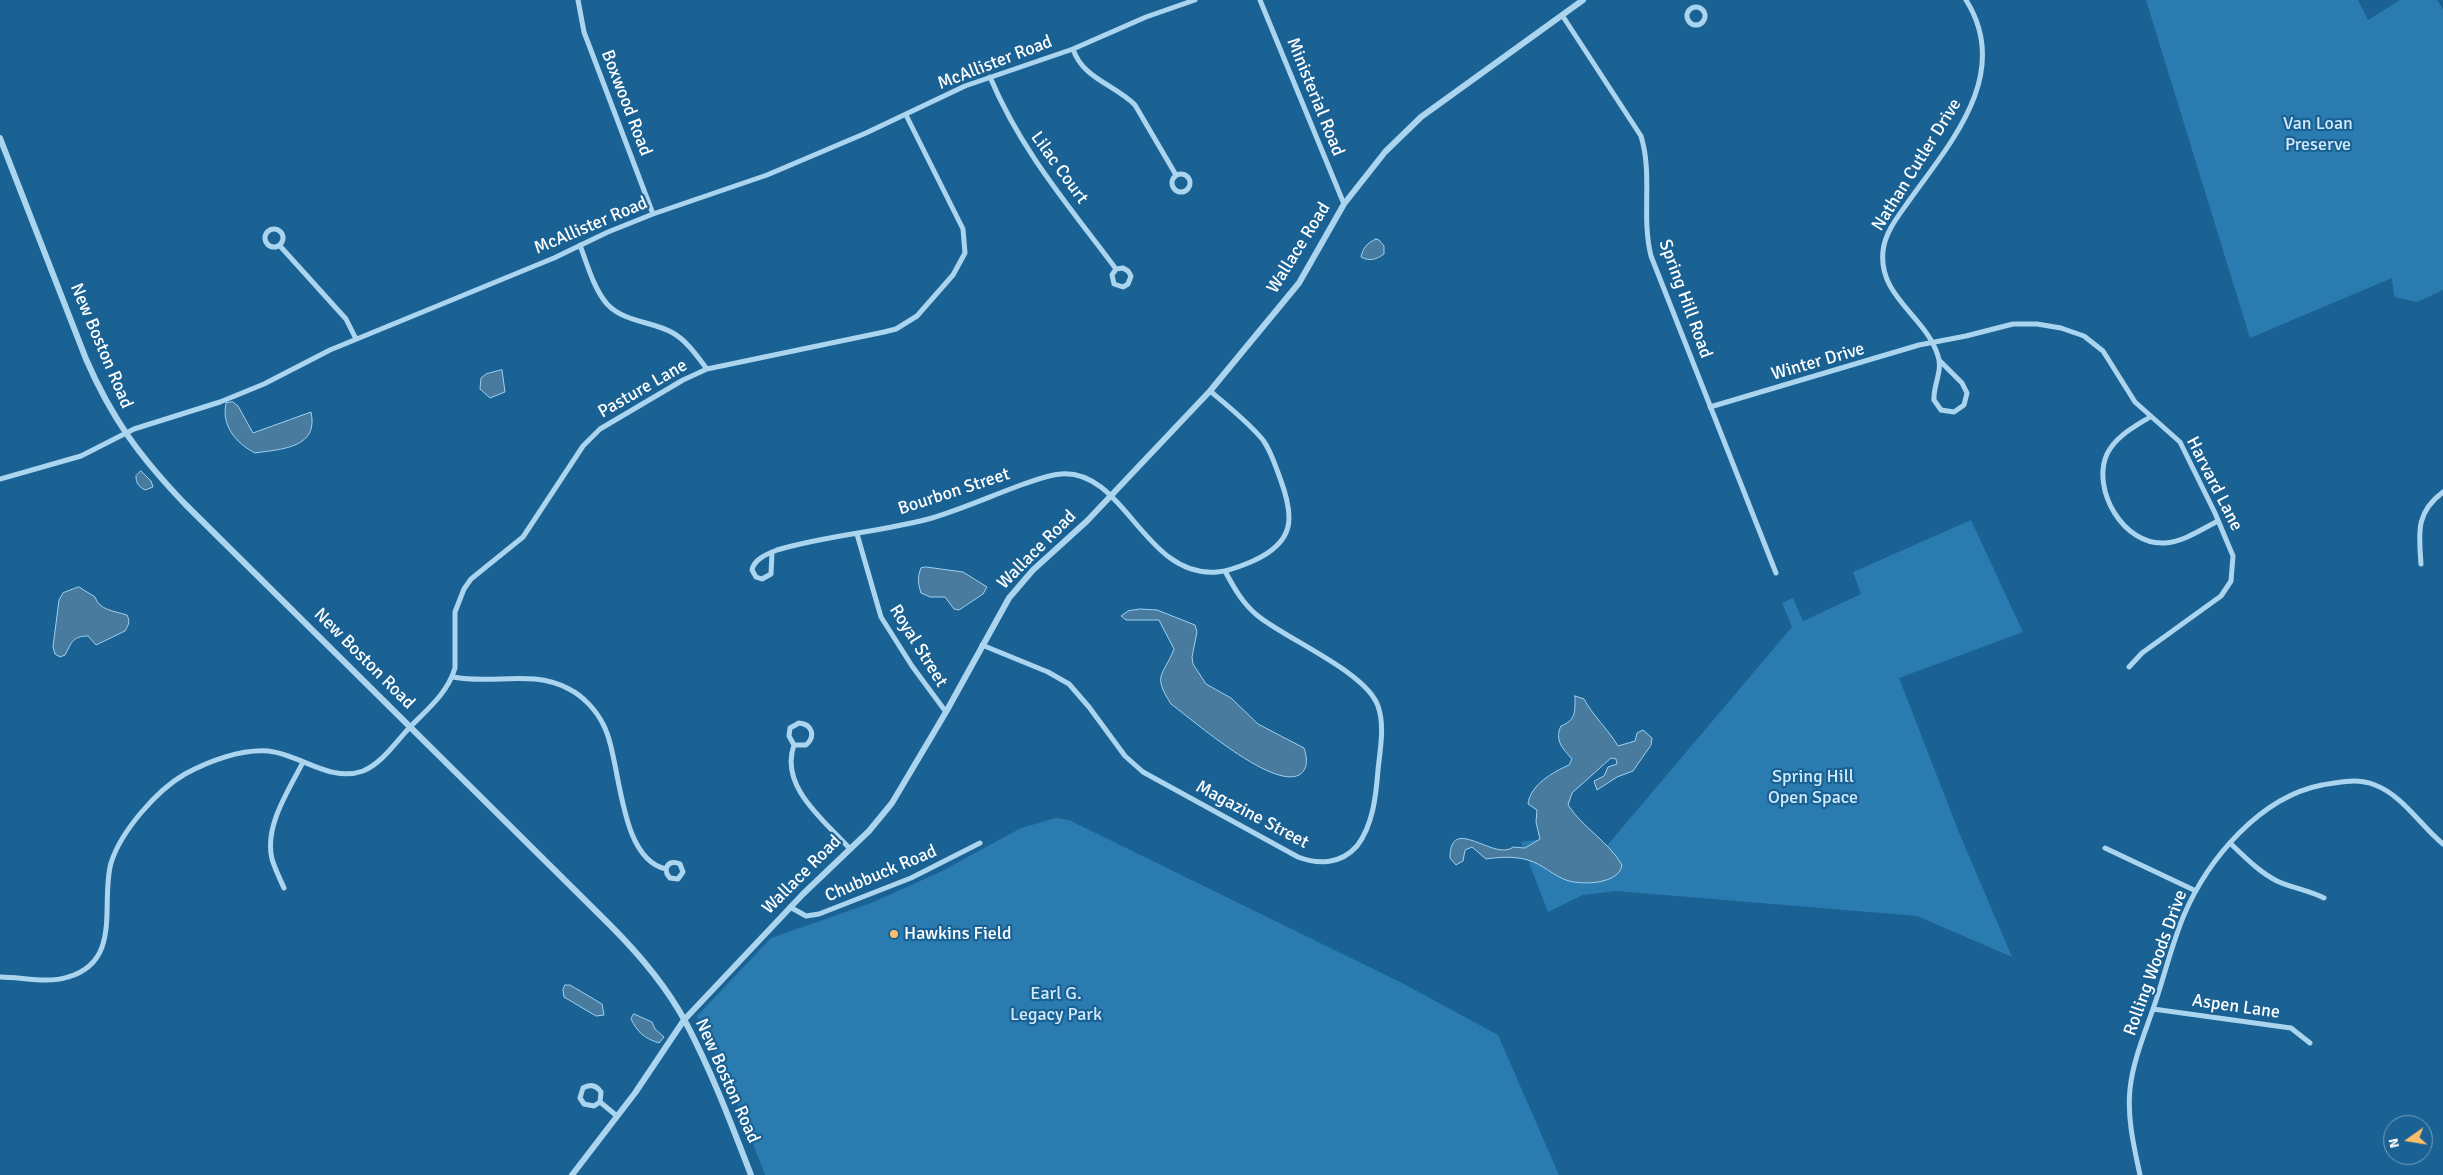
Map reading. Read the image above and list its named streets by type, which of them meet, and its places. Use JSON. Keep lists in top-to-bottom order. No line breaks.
{"streets":{"street":["McAllister Road","Ministerial Road","Boxwood Road","Nathan Cutler Drive","Lilac Court","Wallace Road","Spring Hill Road","New Boston Road","Winter Drive","Pasture Lane","Harvard Lane","Bourbon Street","Royal Street","Magazine Street","Chubbuck Road","Rolling Woods Drive","Aspen Lane"]},"crossings":[["McAllister Road","Boxwood Road"],["McAllister Road","Lilac Court"],["McAllister Road","New Boston Road"],["McAllister Road","Pasture Lane"],["Ministerial Road","Wallace Road"],["Nathan Cutler Drive","Winter Drive"],["Nathan Cutler Drive","Harvard Lane"],["Wallace Road","Spring Hill Road"],["Wallace Road","New Boston Road"],["Wallace Road","Bourbon Street"],["Wallace Road","Royal Street"],["Wallace Road","Magazine Street"],["Wallace Road","Chubbuck Road"],["Spring Hill Road","Winter Drive"],["New Boston Road","Pasture Lane"],["Winter Drive","Harvard Lane"],["Bourbon Street","Royal Street"],["Bourbon Street","Magazine Street"],["Rolling Woods Drive","Aspen Lane"]],"parks":["Van Loan Preserve","Spring Hill Open Space","Earl G. Legacy Park"],"places":["Hawkins Field"],"north":"left"}
